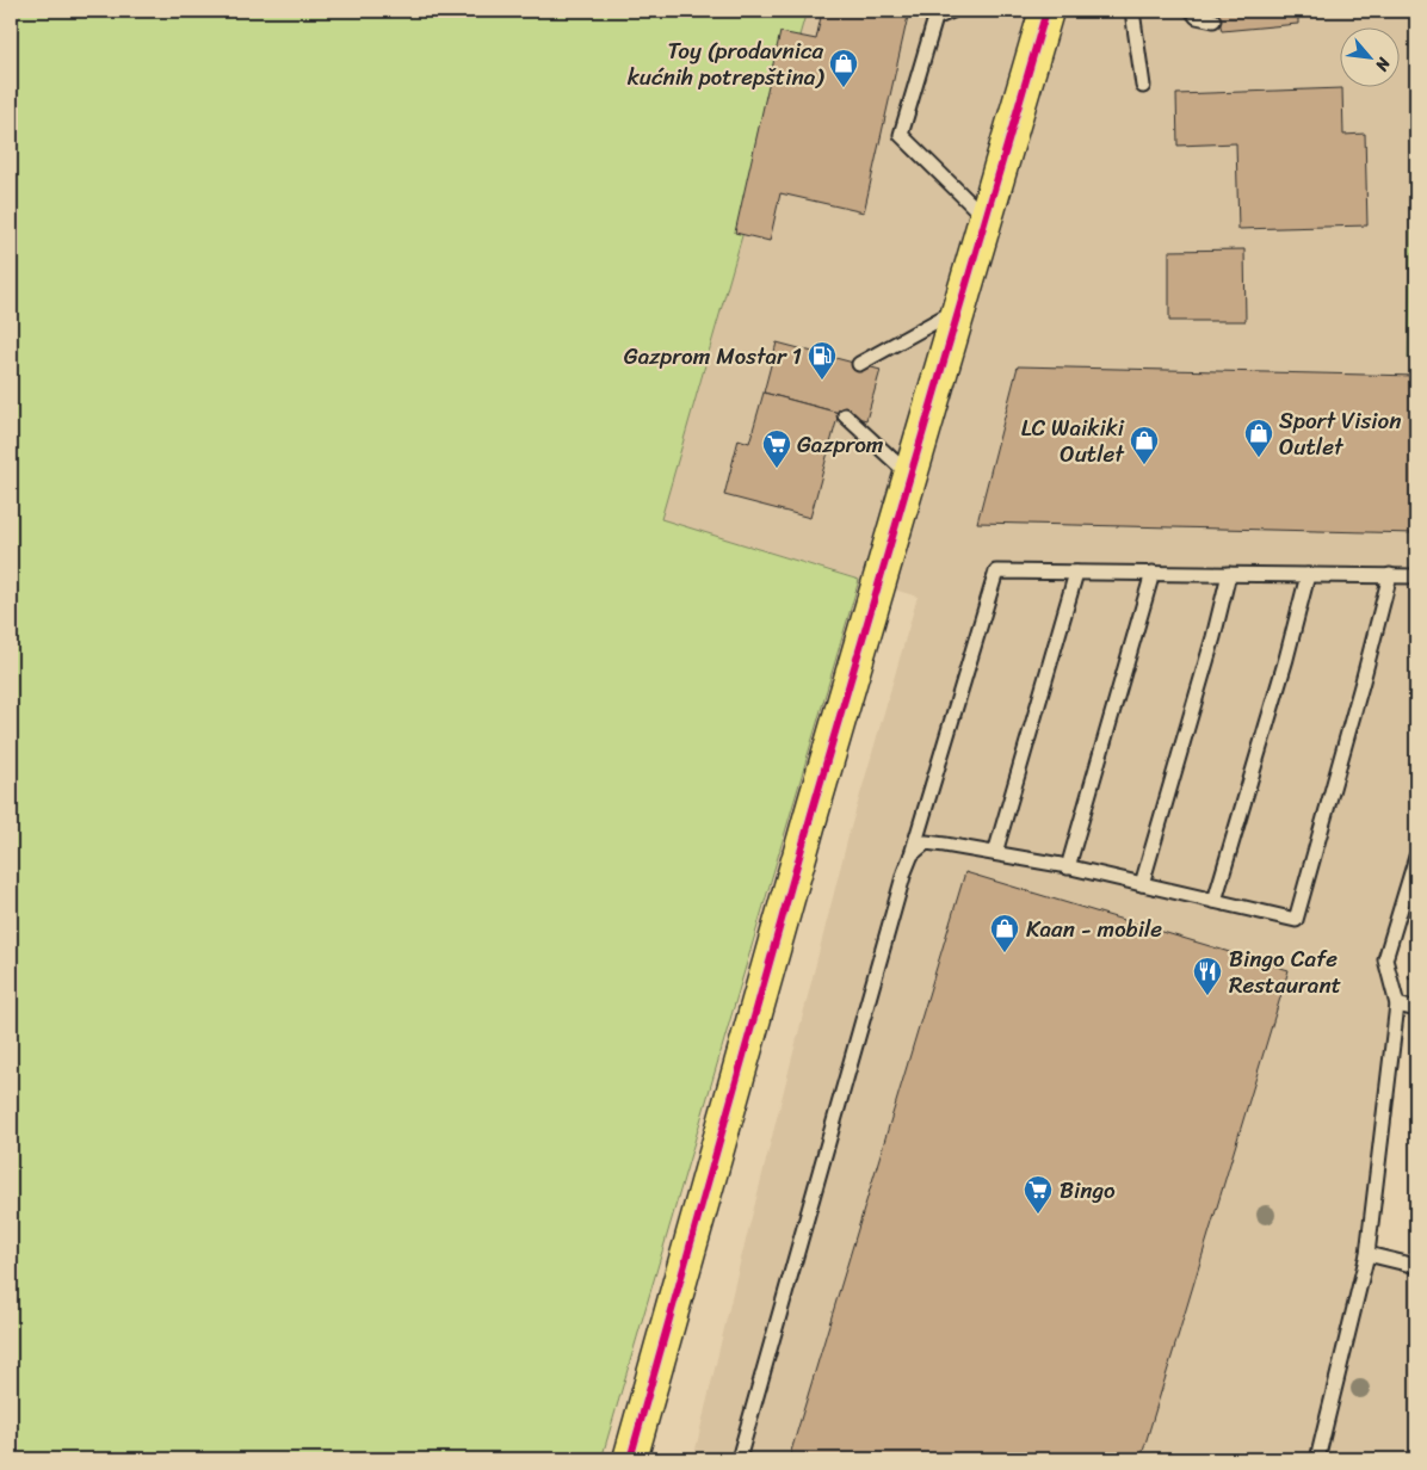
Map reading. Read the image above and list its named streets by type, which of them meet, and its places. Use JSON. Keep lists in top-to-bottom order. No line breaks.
{"places":{"shop":["Toy (prodavnica kućnih potrepština)","Sport Vision Outlet","LC Waikiki Outlet","Kaan - mobile"],"fuel station":["Gazprom Mostar 1"],"supermarket":["Gazprom","Bingo"],"restaurant":["Bingo Cafe Restaurant"]},"north":"bottom right"}
